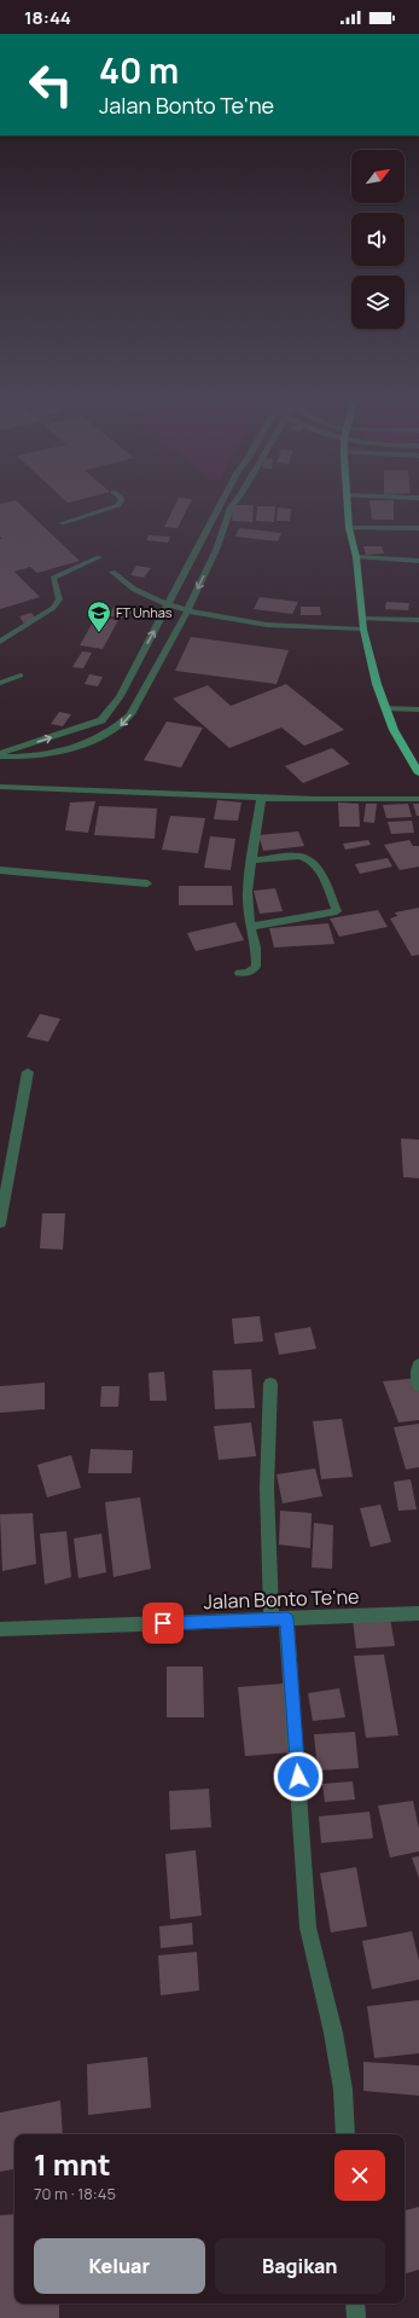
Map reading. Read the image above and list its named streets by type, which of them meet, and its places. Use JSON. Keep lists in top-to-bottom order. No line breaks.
{"streets":{"street":["Jalan Bonto Te'ne"]},"places":{"school or university":["FT Unhas"]},"north":"top right","page":{"status":"18:44","turn":["40 m","Jalan Bonto Te'ne"],"heading":["1 mnt","70 m · 18:45"],"buttons":["Keluar","Bagikan"]}}
